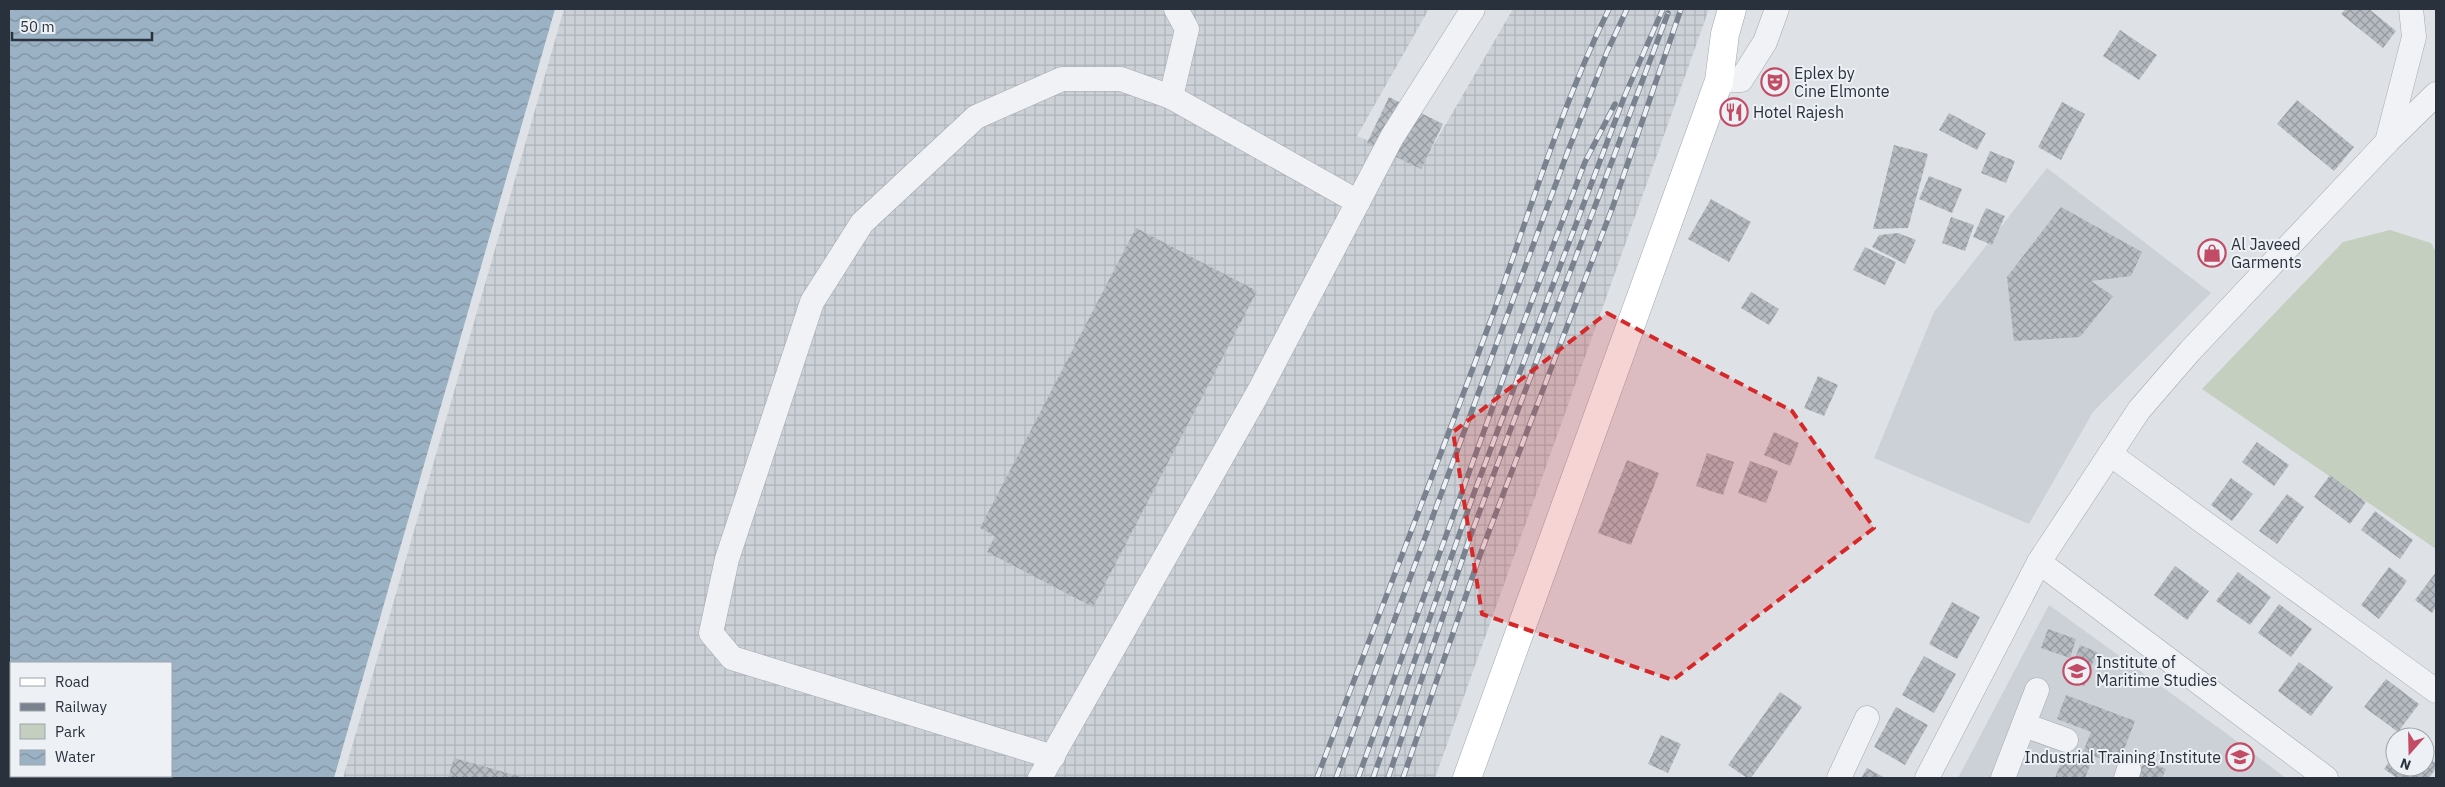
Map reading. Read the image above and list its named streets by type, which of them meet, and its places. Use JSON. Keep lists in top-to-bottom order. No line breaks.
{"places":{"theatre":["Eplex by Cine Elmonte"],"restaurant":["Hotel Rajesh"],"shop":["Al Javeed Garments"],"school or university":["Institute of Maritime Studies","Industrial Training Institute"]},"legend":["Road","Railway","Park","Water"],"scale_bar":"50 m","north":"bottom"}
